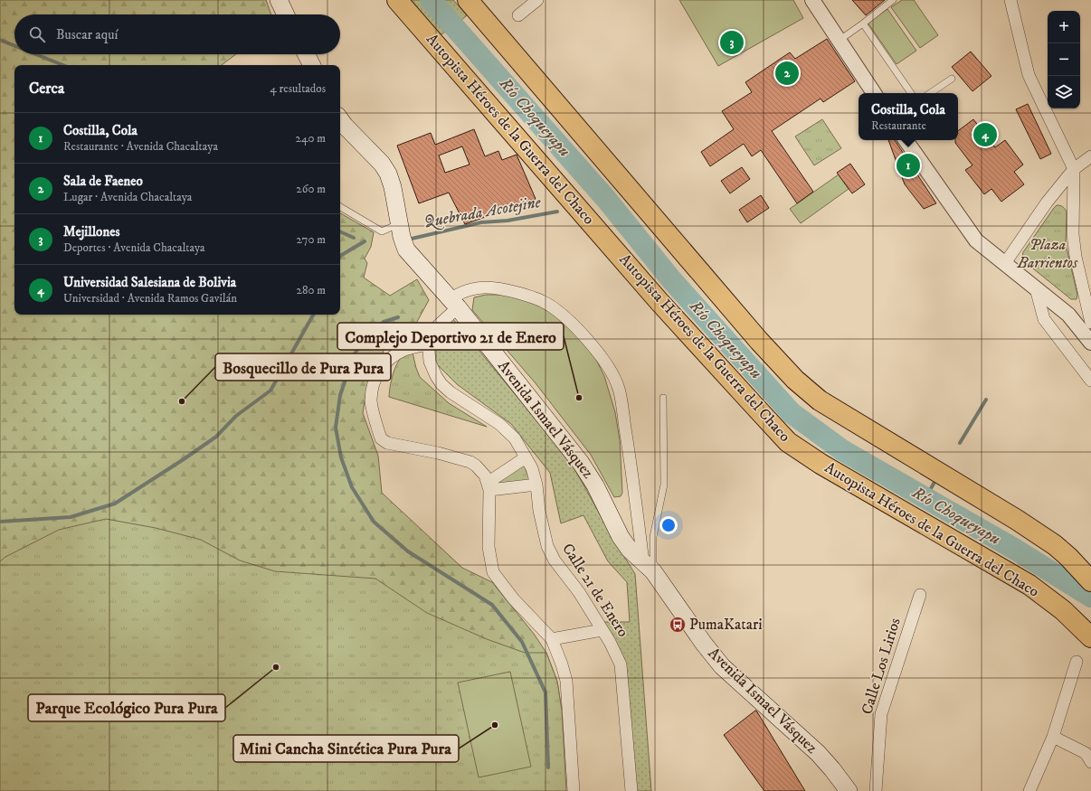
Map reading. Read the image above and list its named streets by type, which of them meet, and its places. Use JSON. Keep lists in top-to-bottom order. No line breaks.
{"streets":{"highway":["Autopista Héroes de la Guerra del Chaco"],"main road":["Avenida Ismael Vásquez"],"street":["Calle 21 de Enero","Calle Los Lirios"]},"crossings":[["Avenida Ismael Vásquez","Calle 21 de Enero"]],"water":["Río Choqueyapu","Quebrada Acotejine"],"parks":["Plaza Barrientos"],"places":{"other":["Complejo Deportivo 21 de Enero","Bosquecillo de Pura Pura","Parque Ecológico Pura Pura","Mini Cancha Sintética Pura Pura"],"bus stop":["PumaKatari"]},"page":{"map_buttons":["+","−"],"search":"Buscar aquí","pins":["3","2","4","1"],"heading":["Cerca","4 resultados"],"popup":["Costilla, Cola","Restaurante"],"list":[{"mark":"1","name":"Costilla, Cola","note":"Restaurante · Avenida Chacaltaya","value":"240 m"},{"mark":"2","name":"Sala de Faeneo","note":"Lugar · Avenida Chacaltaya","value":"260 m"},{"mark":"3","name":"Mejillones","note":"Deportes · Avenida Chacaltaya","value":"270 m"},{"mark":"4","name":"Universidad Salesiana de Bolivia","note":"Universidad · Avenida Ramos Gavilán","value":"280 m"}]}}
